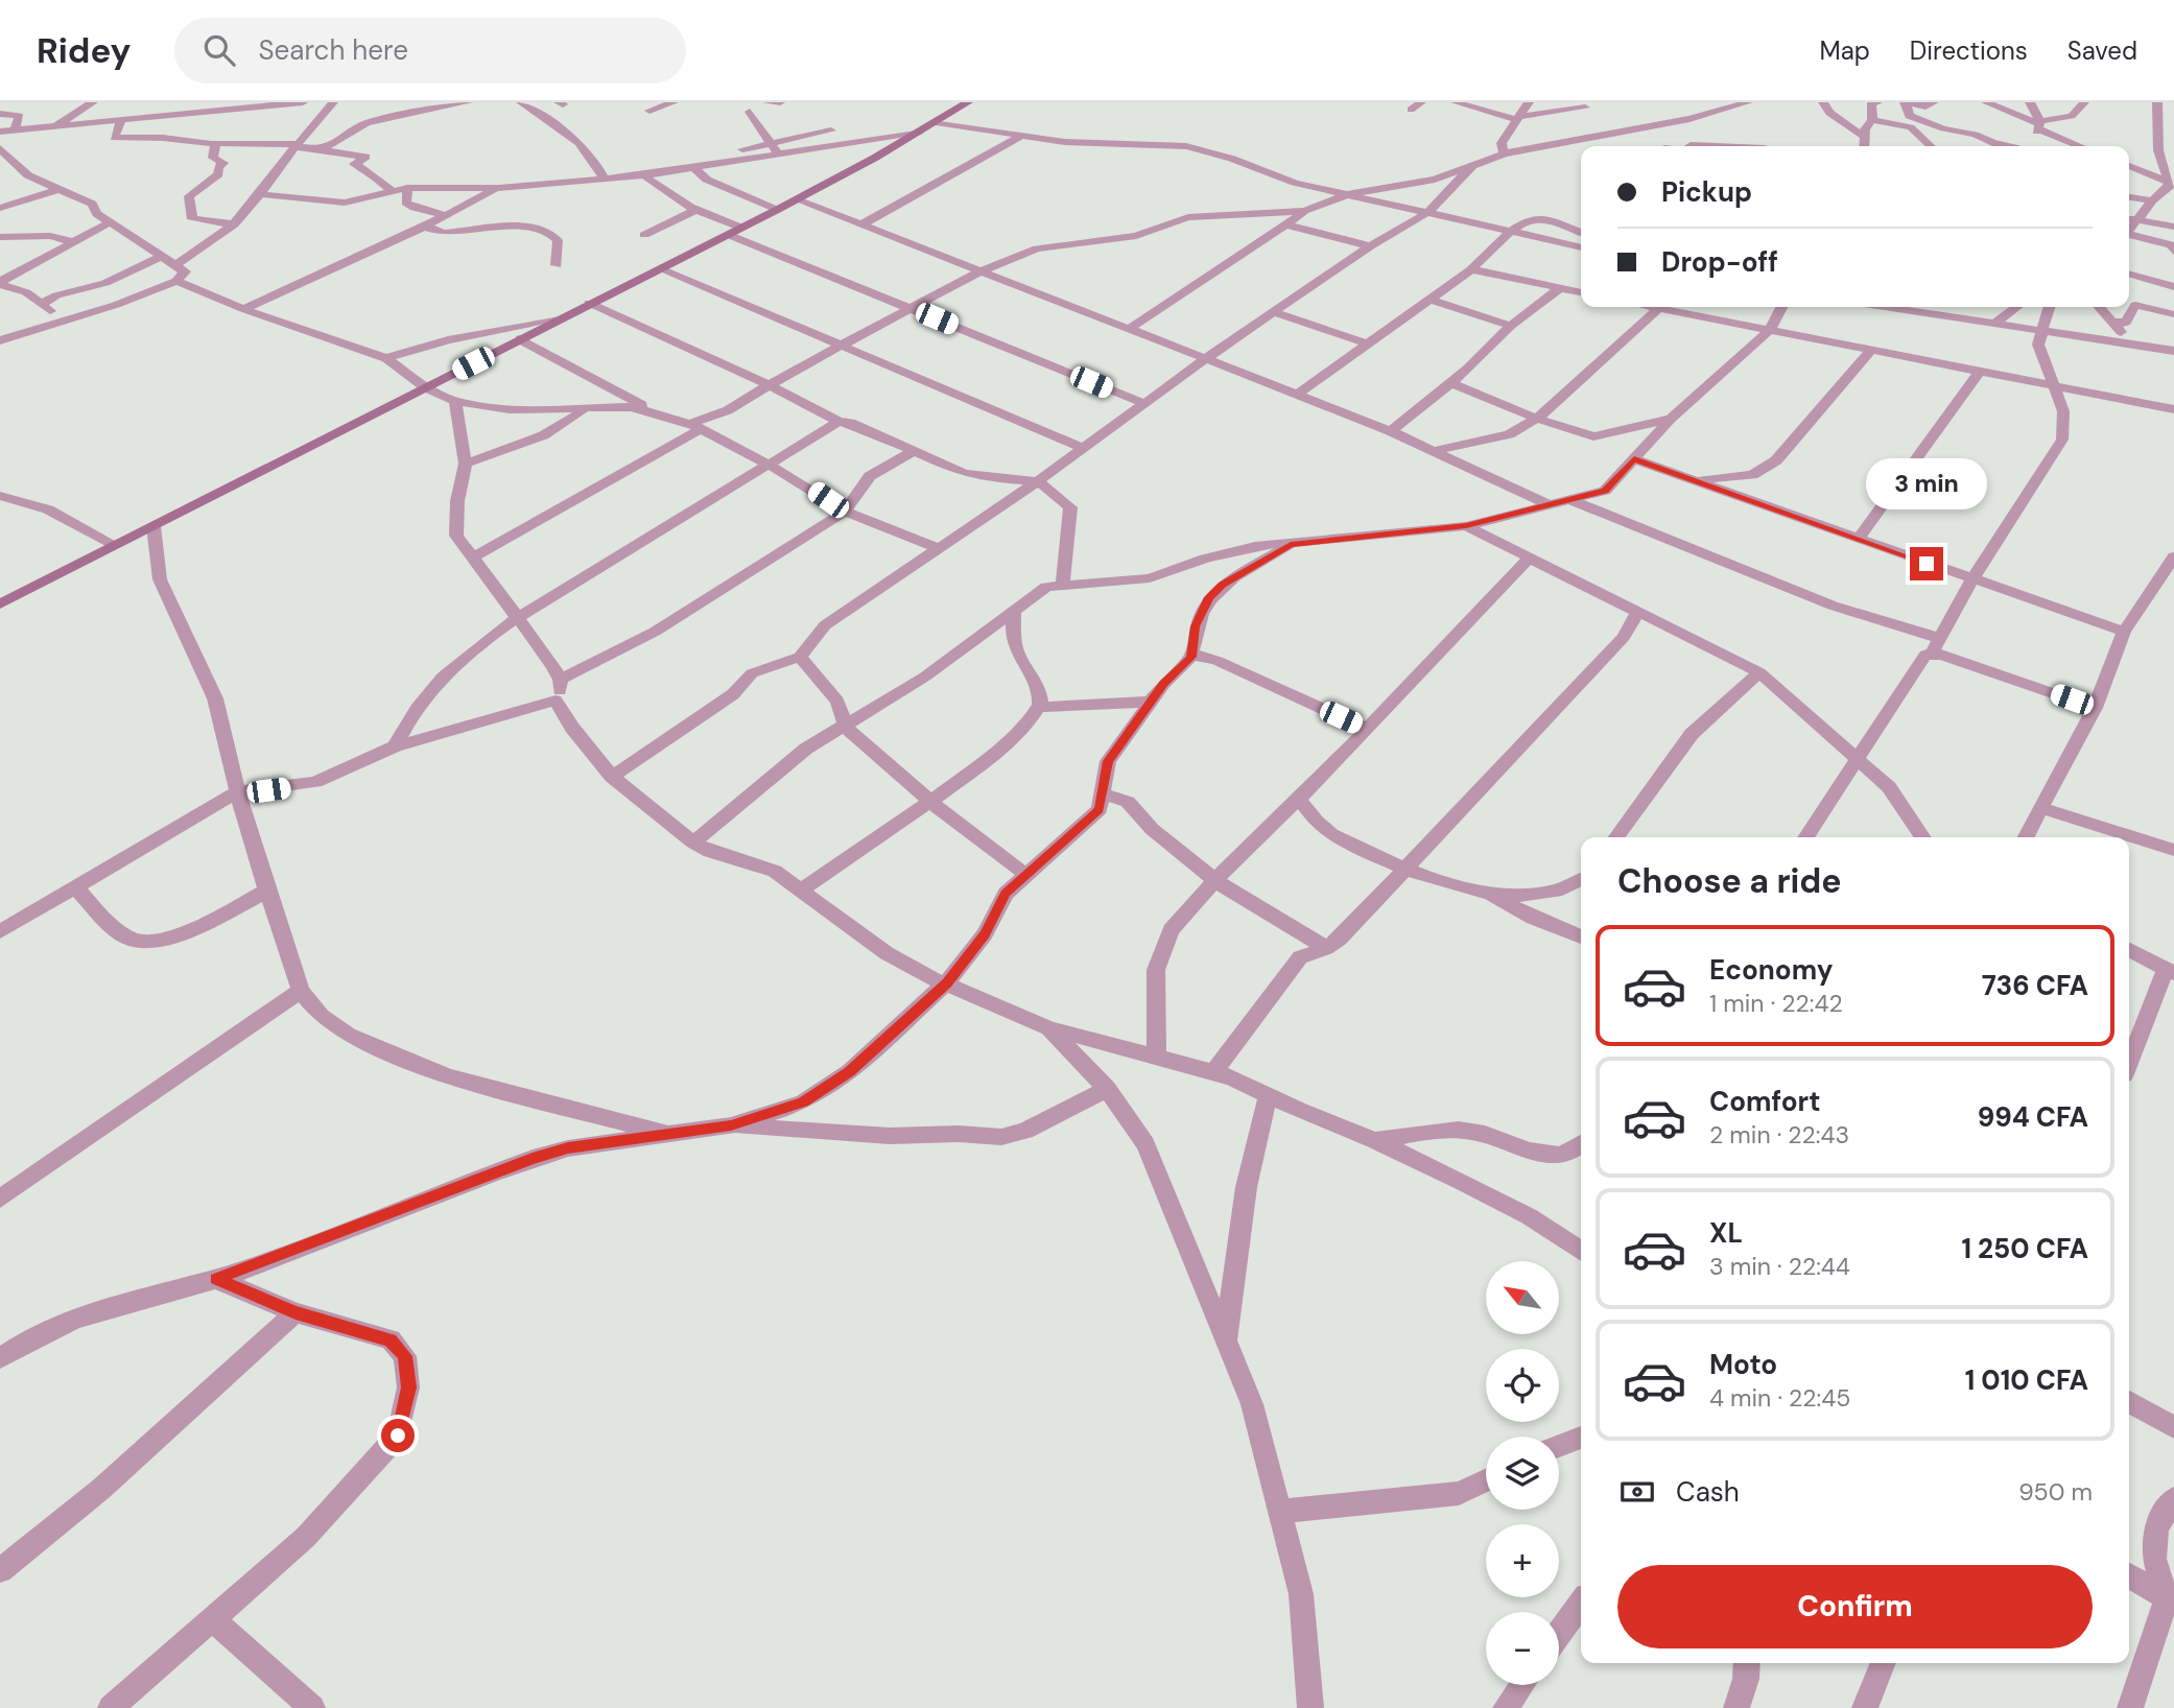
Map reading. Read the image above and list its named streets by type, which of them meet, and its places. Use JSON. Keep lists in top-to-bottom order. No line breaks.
{"north":"top left","page":{"header":"Ridey","search":"Search here","nav":["Map","Directions","Saved"],"banner":["Pickup","Drop-off"],"bubble":"3 min","heading":"Choose a ride","list":[{"name":"Economy","note":"1 min · 22:42","value":"736 CFA"},{"name":"Comfort","note":"2 min · 22:43","value":"994 CFA"},{"name":"XL","note":"3 min · 22:44","value":"1 250 CFA"},{"name":"Moto","note":"4 min · 22:45","value":"1 010 CFA"}],"map_buttons":["+","−"],"pay":["Cash","950 m"],"buttons":"Confirm"}}
